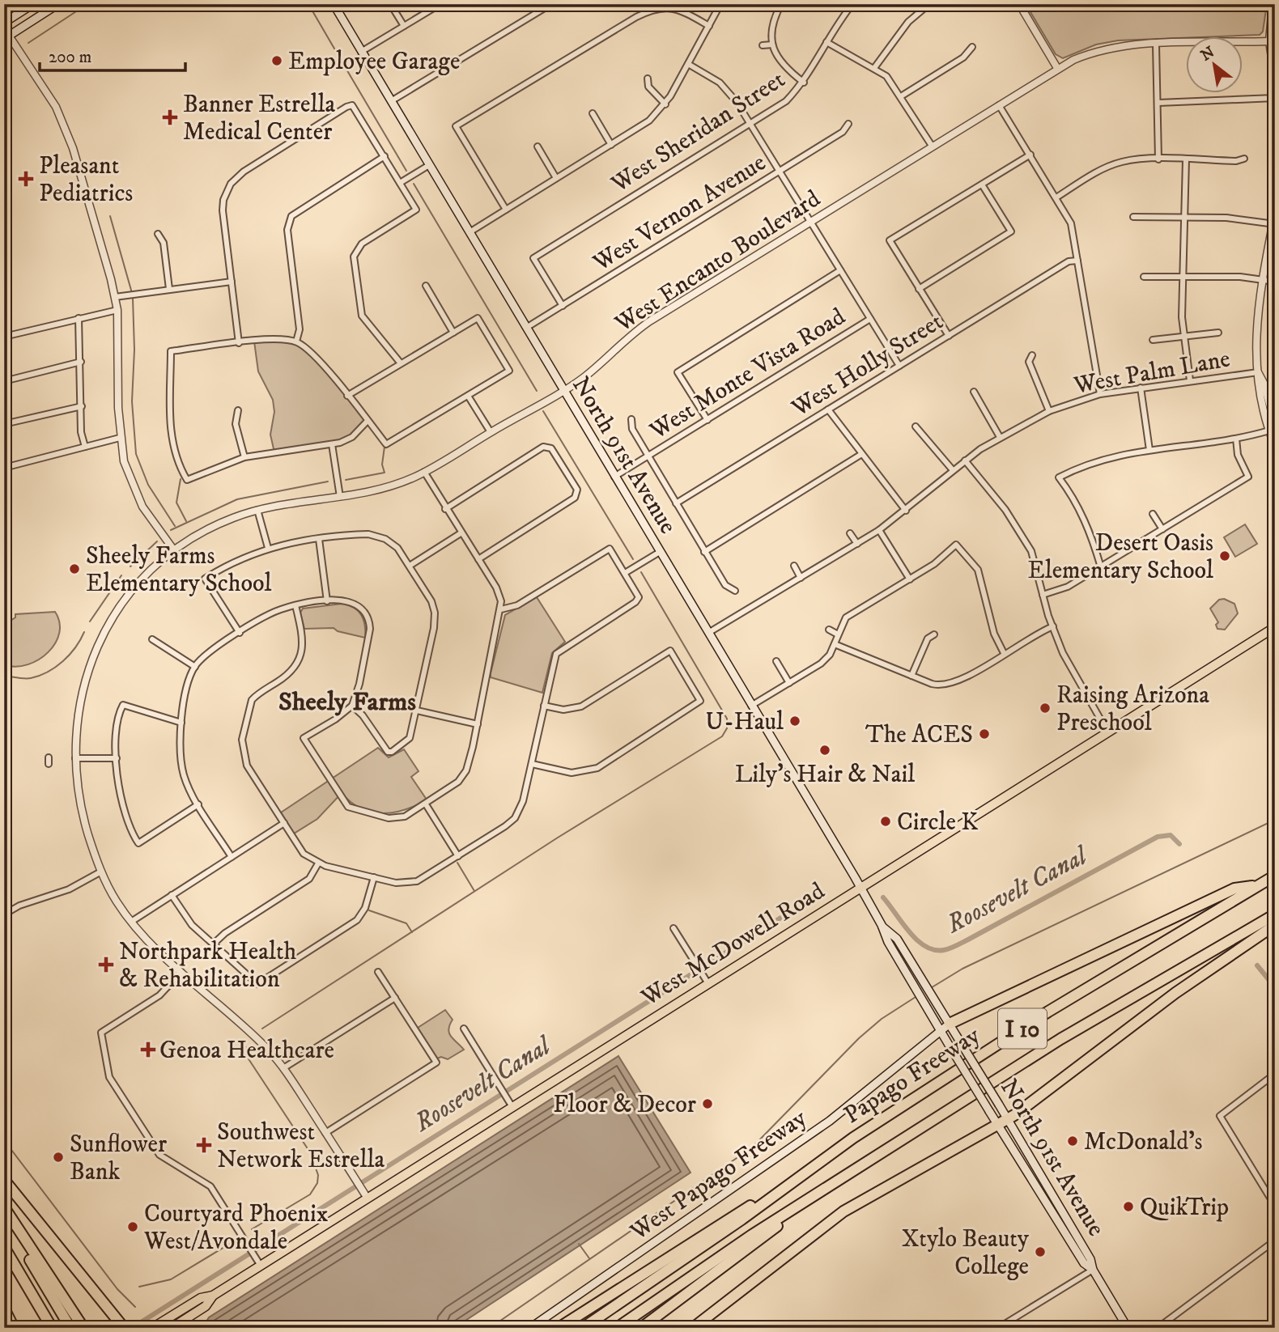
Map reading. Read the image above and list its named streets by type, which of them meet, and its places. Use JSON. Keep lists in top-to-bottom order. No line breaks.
{"streets":{"highway":["I 10","Papago Freeway"],"main road":["North 91st Avenue","West McDowell Road","West Papago Freeway"],"street":["West Sheridan Street","West Vernon Avenue","West Encanto Boulevard","West Holly Street","West Palm Lane","West Monte Vista Road"]},"crossings":[["West Sheridan Street","West Vernon Avenue"],["West Vernon Avenue","North 91st Avenue"],["West Encanto Boulevard","North 91st Avenue"],["West Encanto Boulevard","West McDowell Road"],["West Palm Lane","North 91st Avenue"],["West Monte Vista Road","North 91st Avenue"],["North 91st Avenue","West McDowell Road"],["North 91st Avenue","West Papago Freeway"]],"districts":["Sheely Farms"],"water":["Roosevelt Canal"],"places":{"other":["Employee Garage","Desert Oasis Elementary School","Sheely Farms Elementary School","Raising Arizona Preschool","U-Haul","The ACES","Lily's Hair & Nail","Circle K","Floor & Decor","McDonald's","Sunflower Bank","QuikTrip","Courtyard Phoenix West/Avondale","Xtylo Beauty College"],"health":["Banner Estrella Medical Center","Pleasant Pediatrics","Northpark Health & Rehabilitation","Genoa Healthcare","Southwest Network Estrella"]},"scale_bar":"200 m","north":"top left"}
